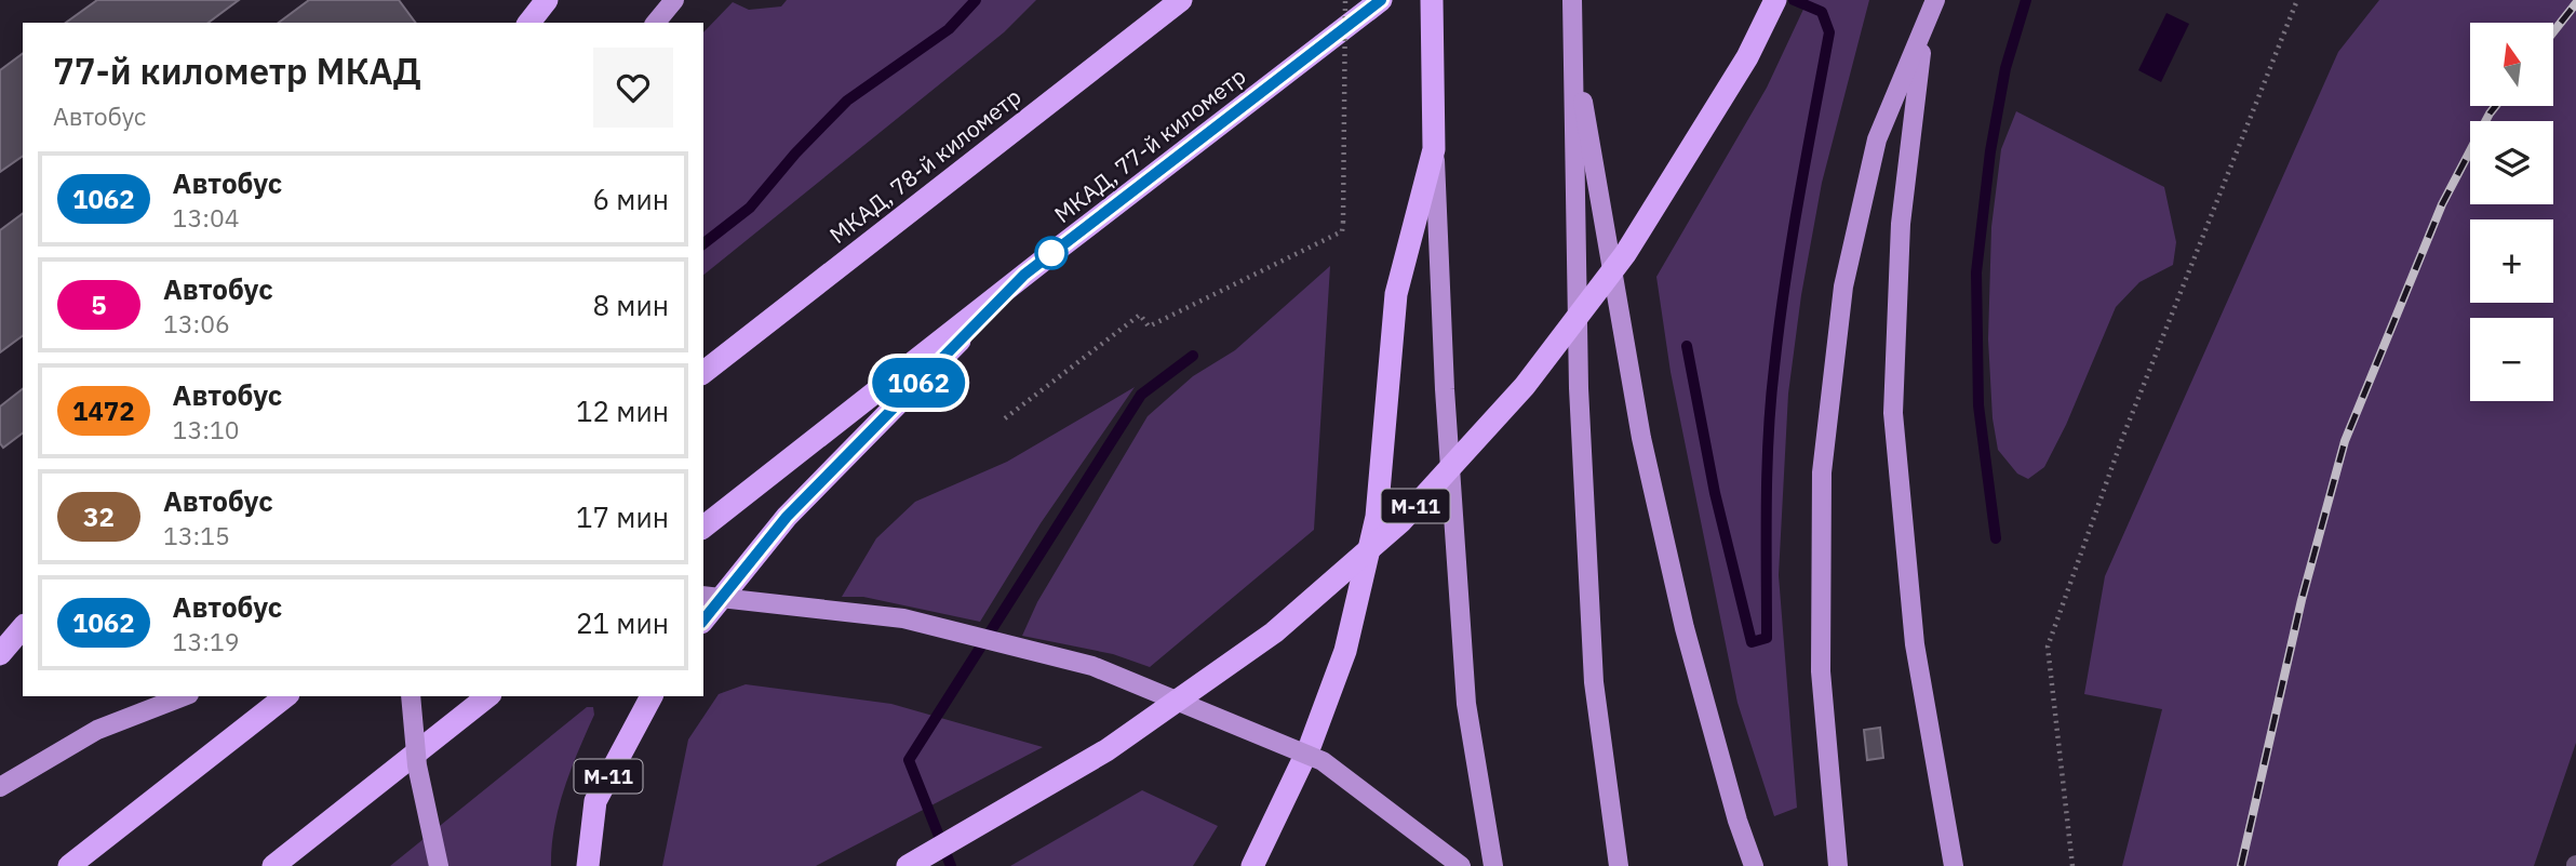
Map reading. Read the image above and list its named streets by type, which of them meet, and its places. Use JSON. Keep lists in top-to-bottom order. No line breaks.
{"streets":{"highway":["МКАД, 77-й километр","МКАД, 78-й километр","М-11"]},"lines":["bus line 1062"],"north":"top","page":{"on_map":"1062","map_buttons":["+","−"],"heading":["77-й километр МКАД","Автобус"],"list":[{"mark":"1062","name":"Автобус","note":"13:04","value":"6 мин"},{"mark":"5","name":"Автобус","note":"13:06","value":"8 мин"},{"mark":"1472","name":"Автобус","note":"13:10","value":"12 мин"},{"mark":"32","name":"Автобус","note":"13:15","value":"17 мин"},{"mark":"1062","name":"Автобус","note":"13:19","value":"21 мин"}]}}
